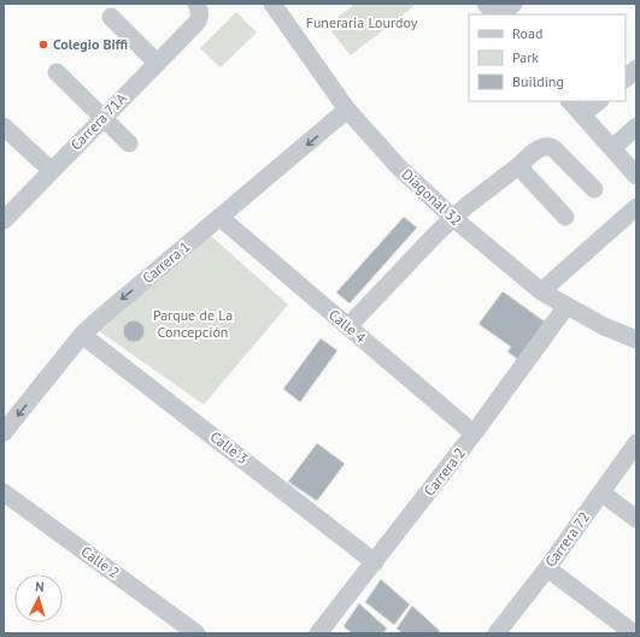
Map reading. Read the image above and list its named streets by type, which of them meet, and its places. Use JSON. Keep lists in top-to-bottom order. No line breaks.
{"streets":{"street":["Carrera 71A","Diagonal 32","Carrera 1","Calle 4","Calle 3","Carrera 2","Carrera 72","Calle 2"]},"crossings":[["Diagonal 32","Carrera 1"],["Diagonal 32","Carrera 2"],["Carrera 1","Calle 4"],["Carrera 1","Calle 3"],["Calle 4","Carrera 2"],["Calle 3","Carrera 2"]],"one_way":["Carrera 1"],"parks":["Funeraria Lourdoy","Parque de La Concepción"],"places":["Colegio Biffi"],"legend":["Road","Park","Building"],"north":"top"}
